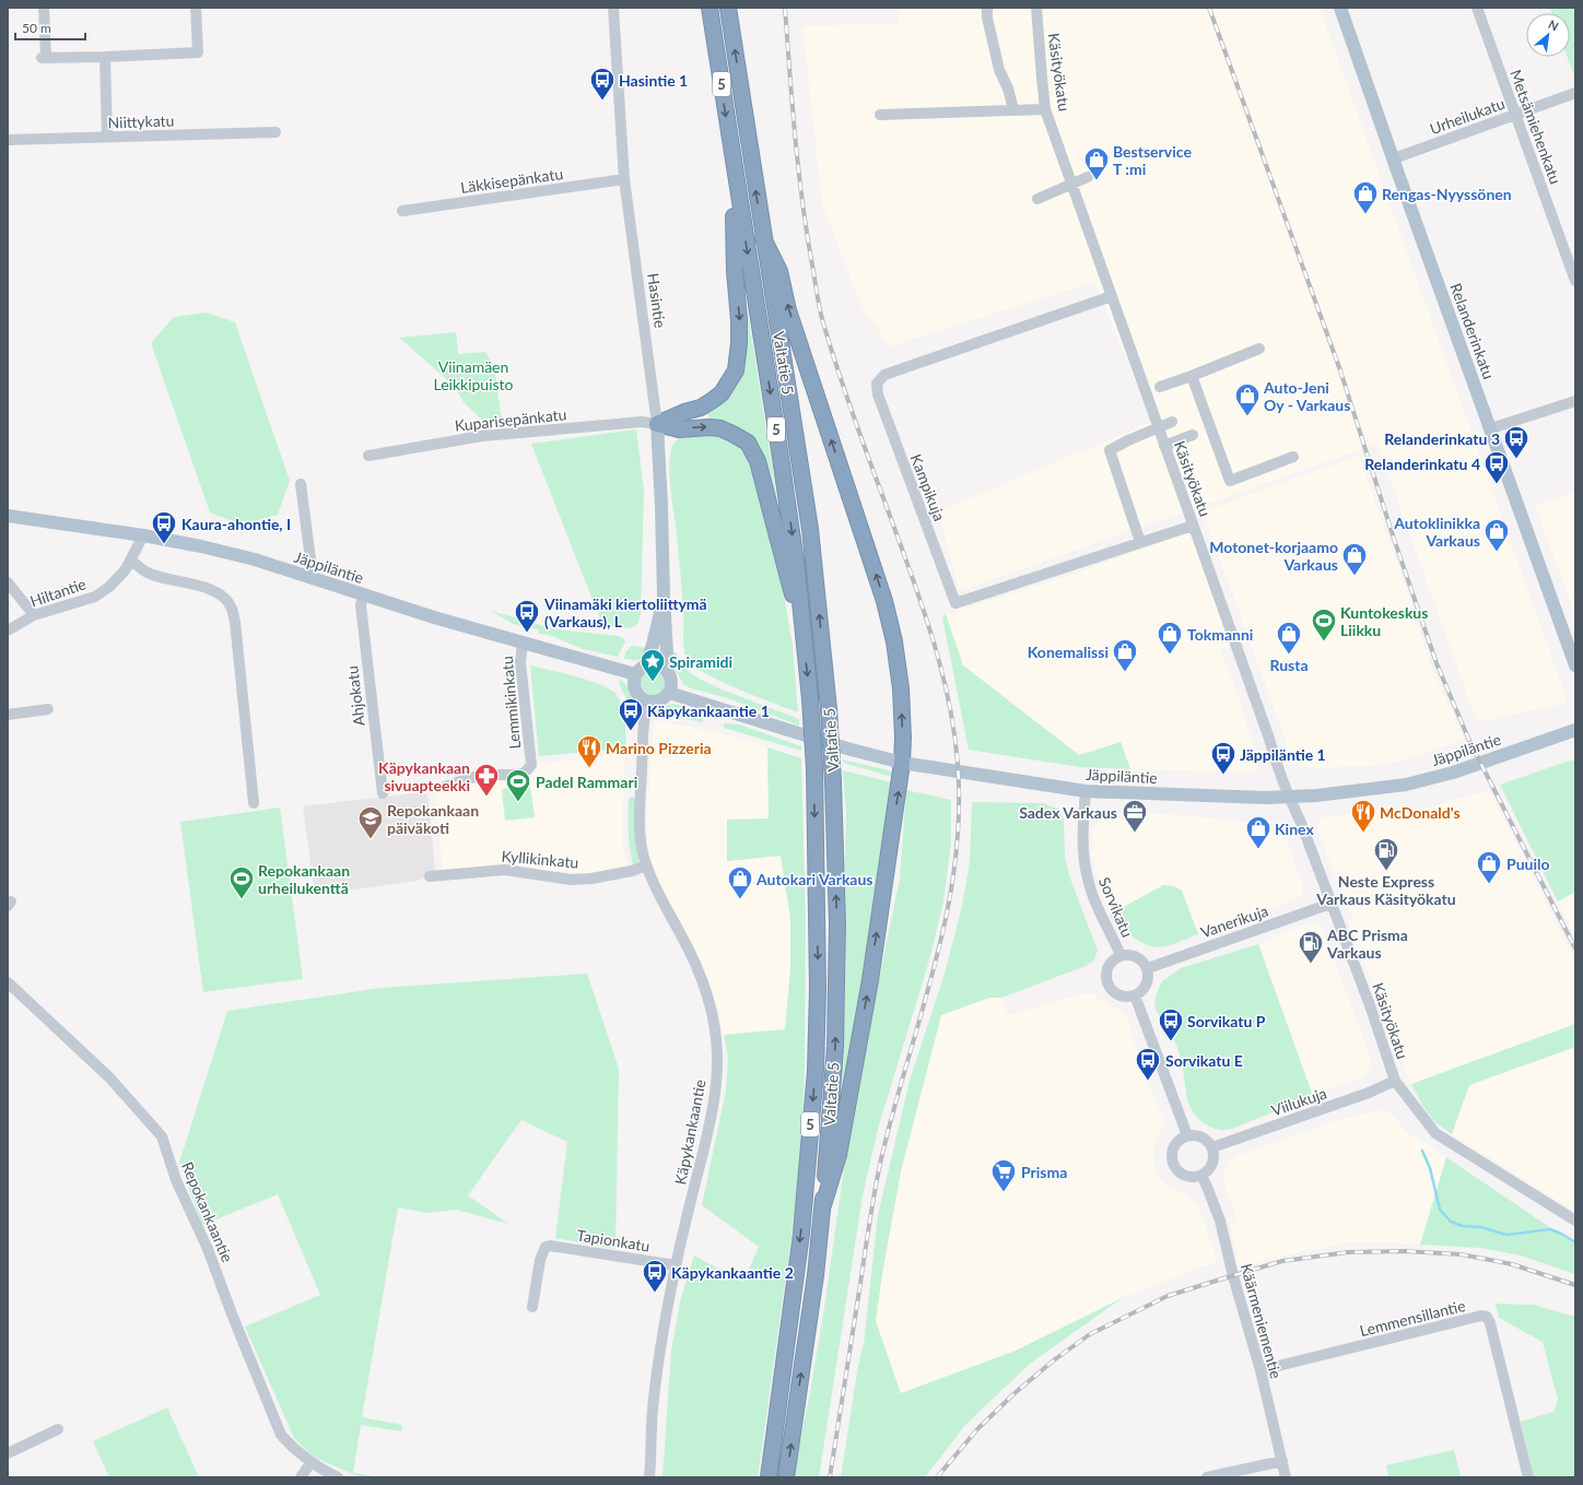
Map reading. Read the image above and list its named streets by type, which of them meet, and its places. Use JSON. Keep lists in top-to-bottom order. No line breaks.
{"streets":{"highway":["5","Valtatie 5"],"main road":["Hasintie","Relanderinkatu","Jäppiläntie"],"street":["Käsityökatu","Urheilukatu","Niittykatu","Metsämiehenkatu","Läkkisepänkatu","Kuparisepänkatu","Kampikuja","Hiltantie","Ahjokatu","Lemmikinkatu","Kyllikinkatu","Sorvikatu","Vanerikuja","Viilukuja","Käpykankaantie","Repokankaantie","Tapionkatu","Lemmensillantie","Käärmeniementie"]},"crossings":[["Käsityökatu","Kampikuja"],["Käsityökatu","Jäppiläntie"],["Käsityökatu","Vanerikuja"],["Käsityökatu","Viilukuja"],["Urheilukatu","Metsämiehenkatu"],["Urheilukatu","Relanderinkatu"],["Läkkisepänkatu","Hasintie"],["Hasintie","Kuparisepänkatu"],["Hasintie","Jäppiläntie"],["Hasintie","Käpykankaantie"],["Jäppiläntie","Hiltantie"],["Jäppiläntie","Ahjokatu"],["Jäppiläntie","Lemmikinkatu"],["Jäppiläntie","Sorvikatu"],["Jäppiläntie","Käpykankaantie"],["Kyllikinkatu","Käpykankaantie"],["Sorvikatu","Vanerikuja"],["Viilukuja","Käärmeniementie"],["Käpykankaantie","Tapionkatu"],["Lemmensillantie","Käärmeniementie"]],"parks":["Viinamäen Leikkipuisto"],"places":{"bus stop":["Hasintie 1","Relanderinkatu 3","Relanderinkatu 4","Kaura-ahontie, I","Viinamäki kiertoliittymä (Varkaus), L","Käpykankaantie 1","Jäppiläntie 1","Sorvikatu P","Sorvikatu E","Käpykankaantie 2"],"shop":["Bestservice T :mi","Rengas-Nyyssönen","Auto-Jeni Oy - Varkaus","Autoklinikka Varkaus","Motonet-korjaamo Varkaus","Tokmanni","Rusta","Konemalissi","Kinex","Puuilo","Autokari Varkaus"],"sports":["Kuntokeskus Liikku","Padel Rammari","Repokankaan urheilukenttä"],"place":["Spiramidi"],"restaurant":["Marino Pizzeria","McDonald's"],"pharmacy":["Käpykankaan sivuapteekki"],"office":["Sadex Varkaus"],"school or university":["Repokankaan päiväkoti"],"fuel station":["Neste Express Varkaus Käsityökatu","ABC Prisma Varkaus"],"supermarket":["Prisma"]},"scale_bar":"50 m","north":"top right"}
